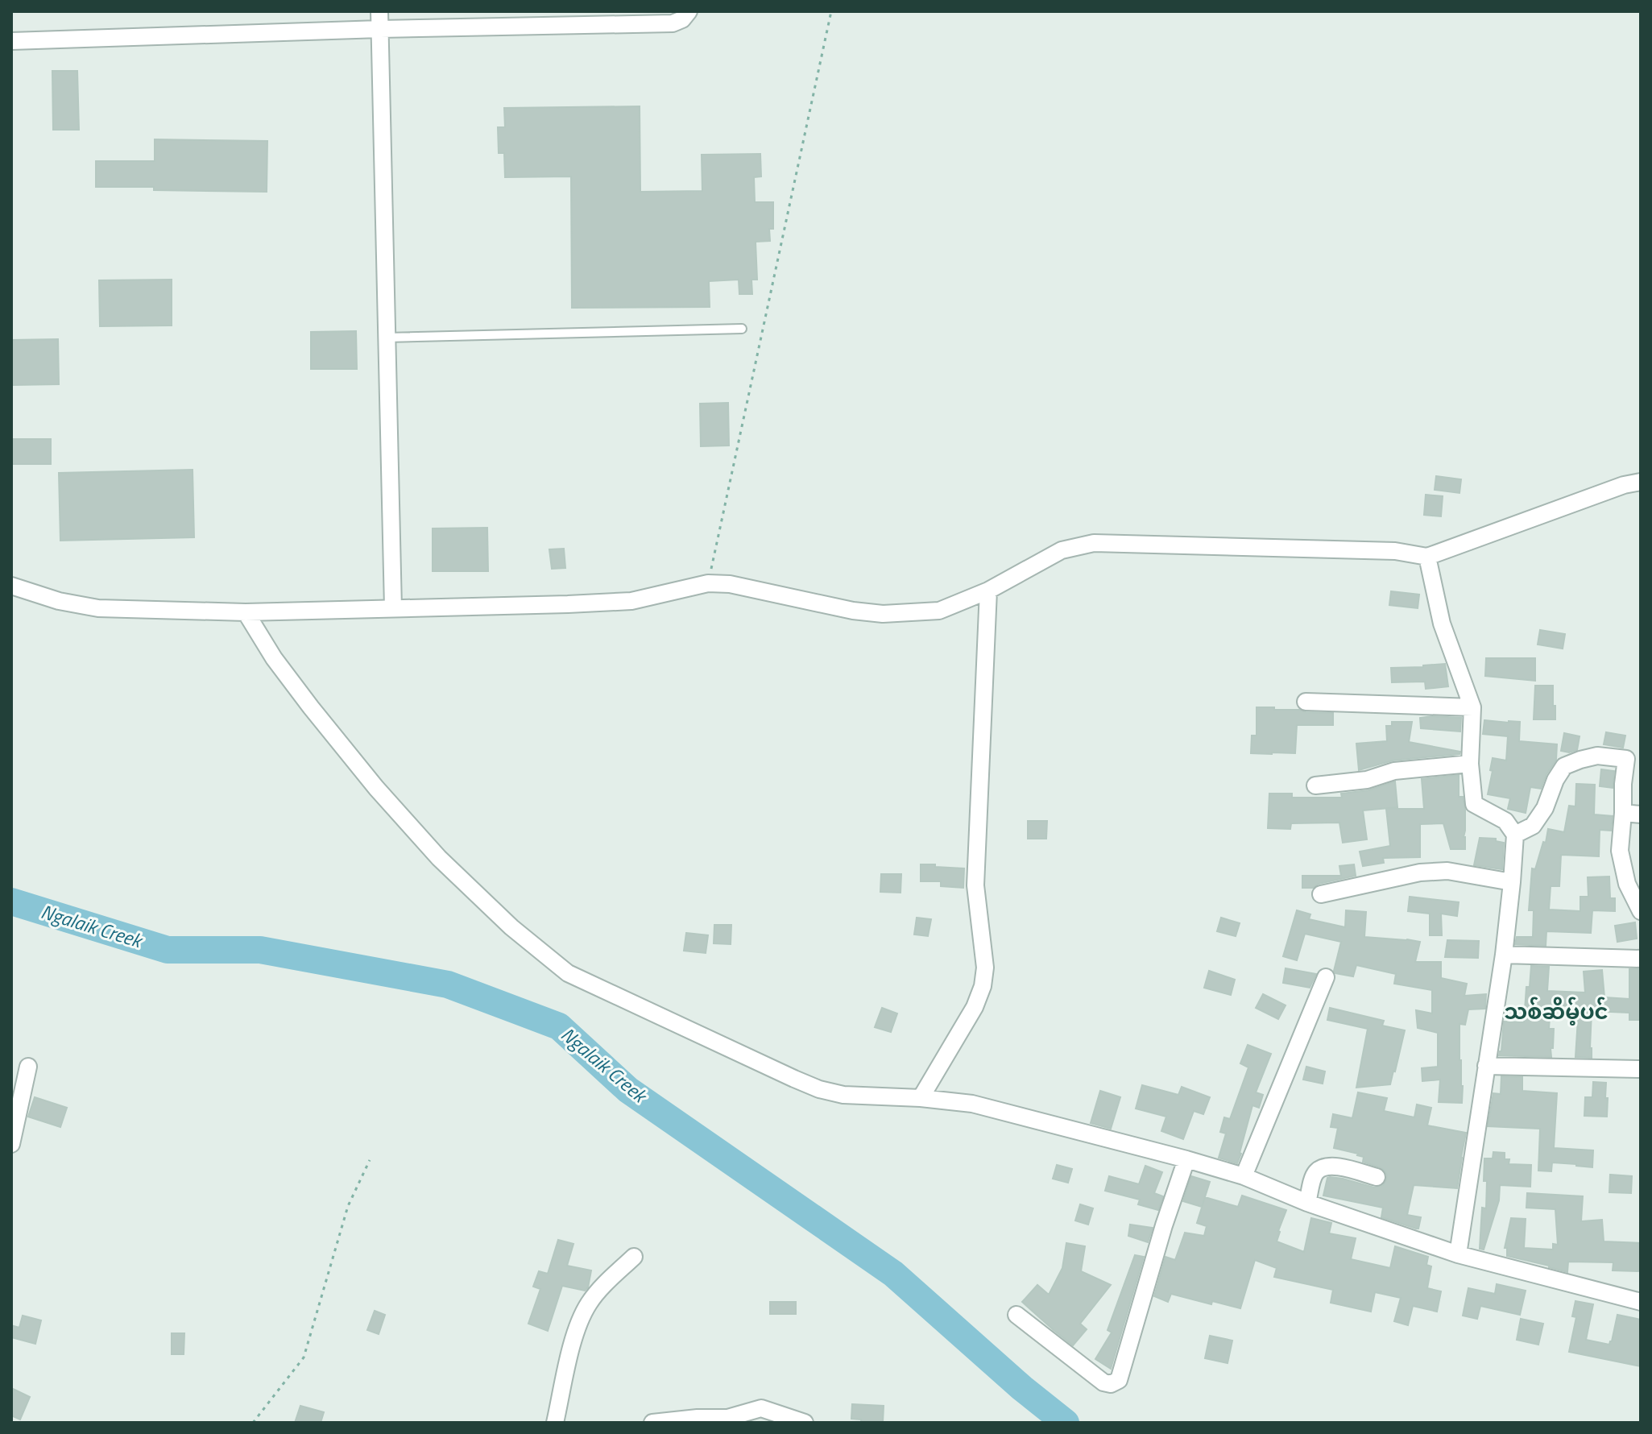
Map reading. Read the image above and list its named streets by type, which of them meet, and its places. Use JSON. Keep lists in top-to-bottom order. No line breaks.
{"districts":["သစ်ဆိမ့်ပင်"],"water":["Ngalaik Creek"]}
